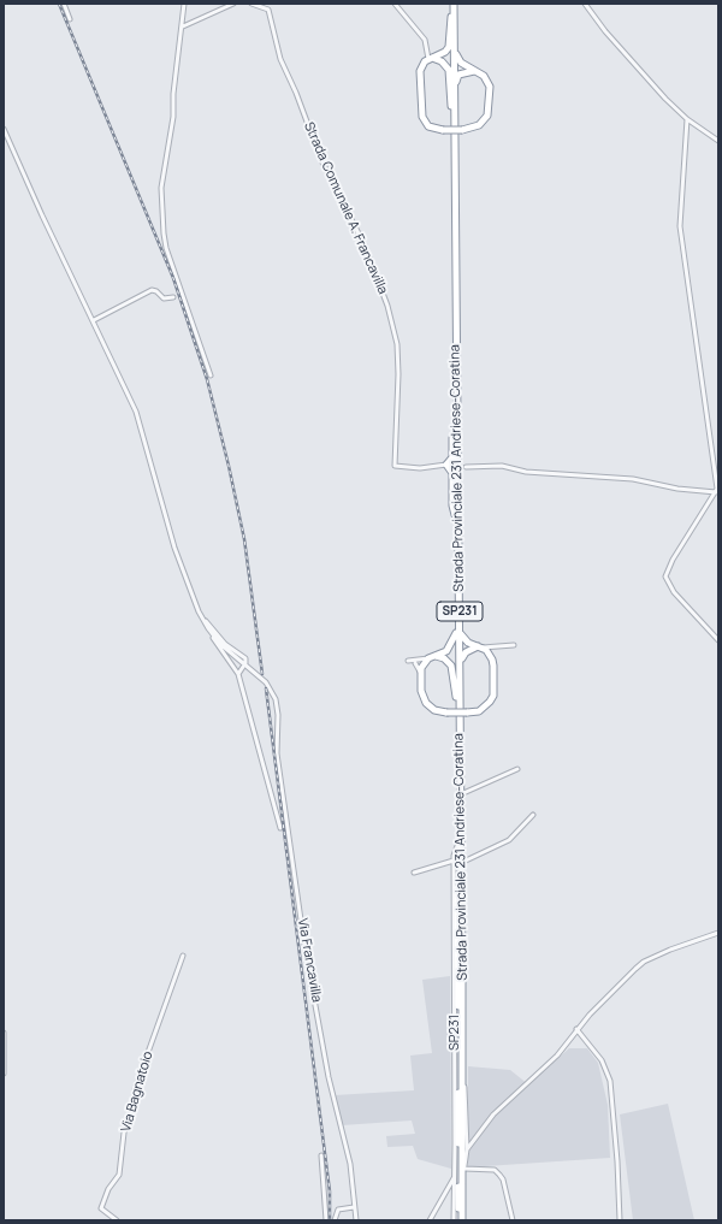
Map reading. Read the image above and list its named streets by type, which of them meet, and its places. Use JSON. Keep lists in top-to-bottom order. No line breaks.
{"streets":{"highway":["Strada Provinciale 231 Andriese-Coratina","SP231"],"street":["Strada Comunale A. Francavilla","Via Francavilla","Via Bagnatoio"]},"crossings":[["Strada Provinciale 231 Andriese-Coratina","SP231"]]}
